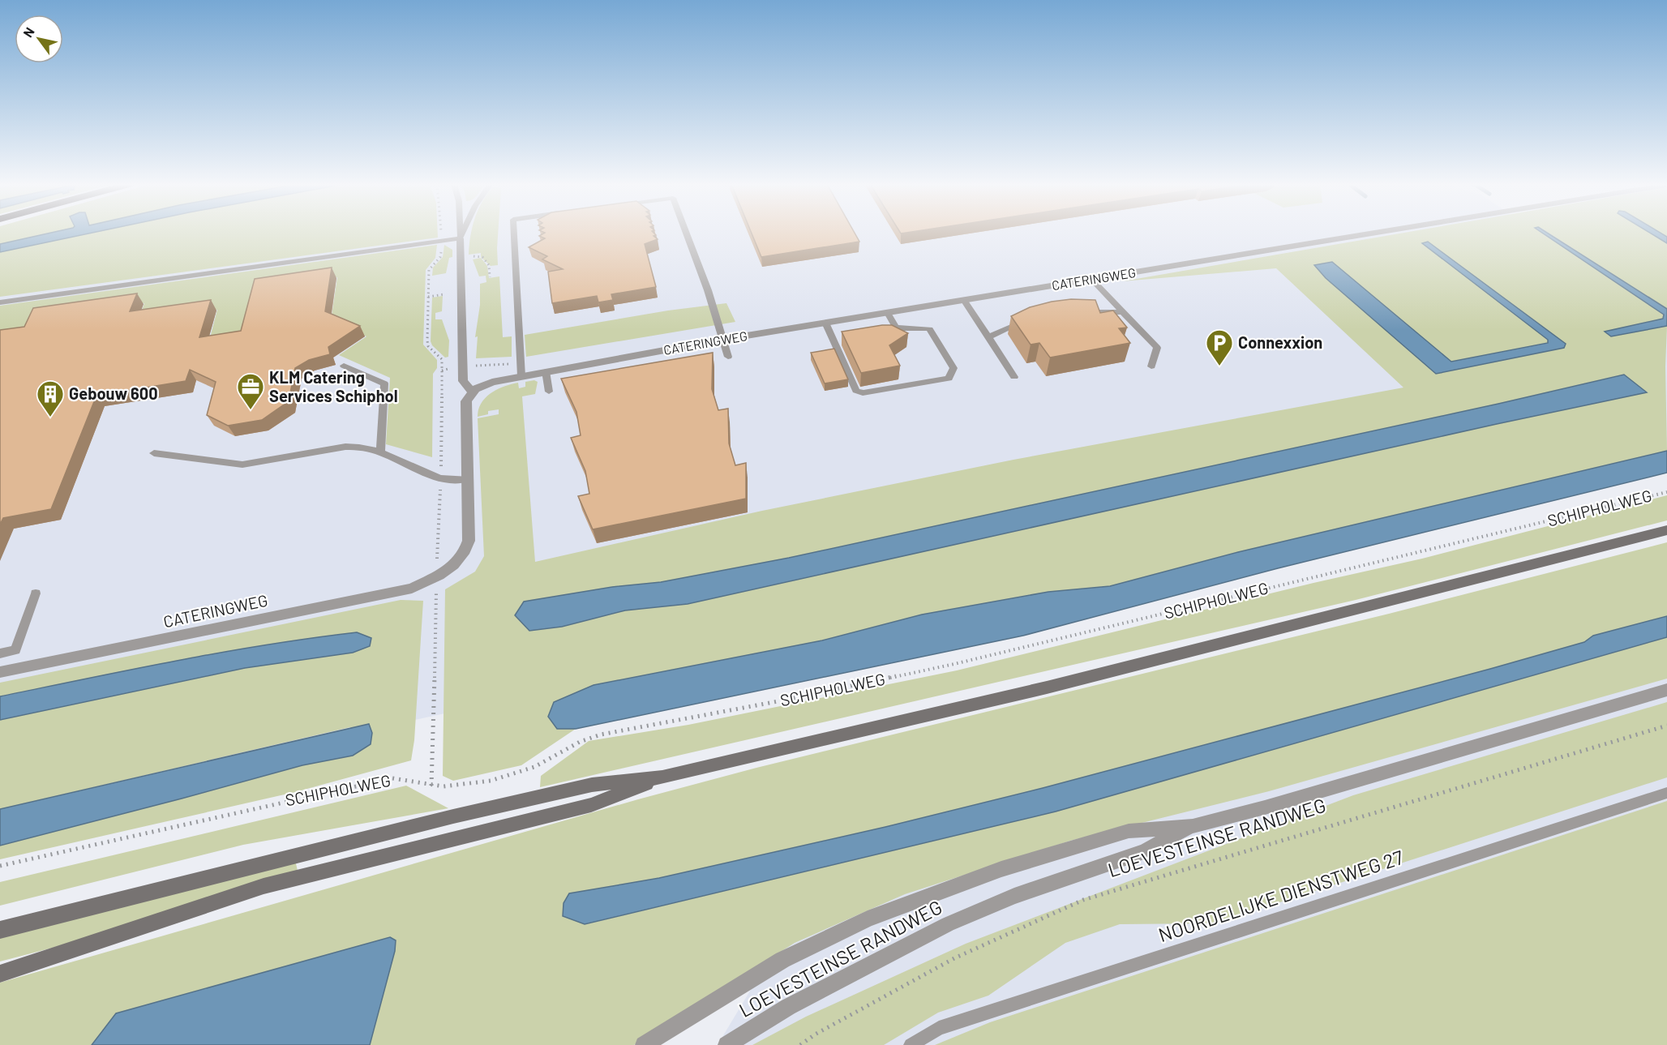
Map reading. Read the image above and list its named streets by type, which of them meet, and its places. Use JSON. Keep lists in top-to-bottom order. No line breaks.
{"streets":{"street":["CATERINGWEG","LOEVESTEINSE RANDWEG"],"lane":["NOORDELIJKE DIENSTWEG 27"],"path":["SCHIPHOLWEG"]},"places":{"parking":["Connexxion"],"office":["KLM Catering Services Schiphol"],"building":["Gebouw 600"]},"north":"top left"}
